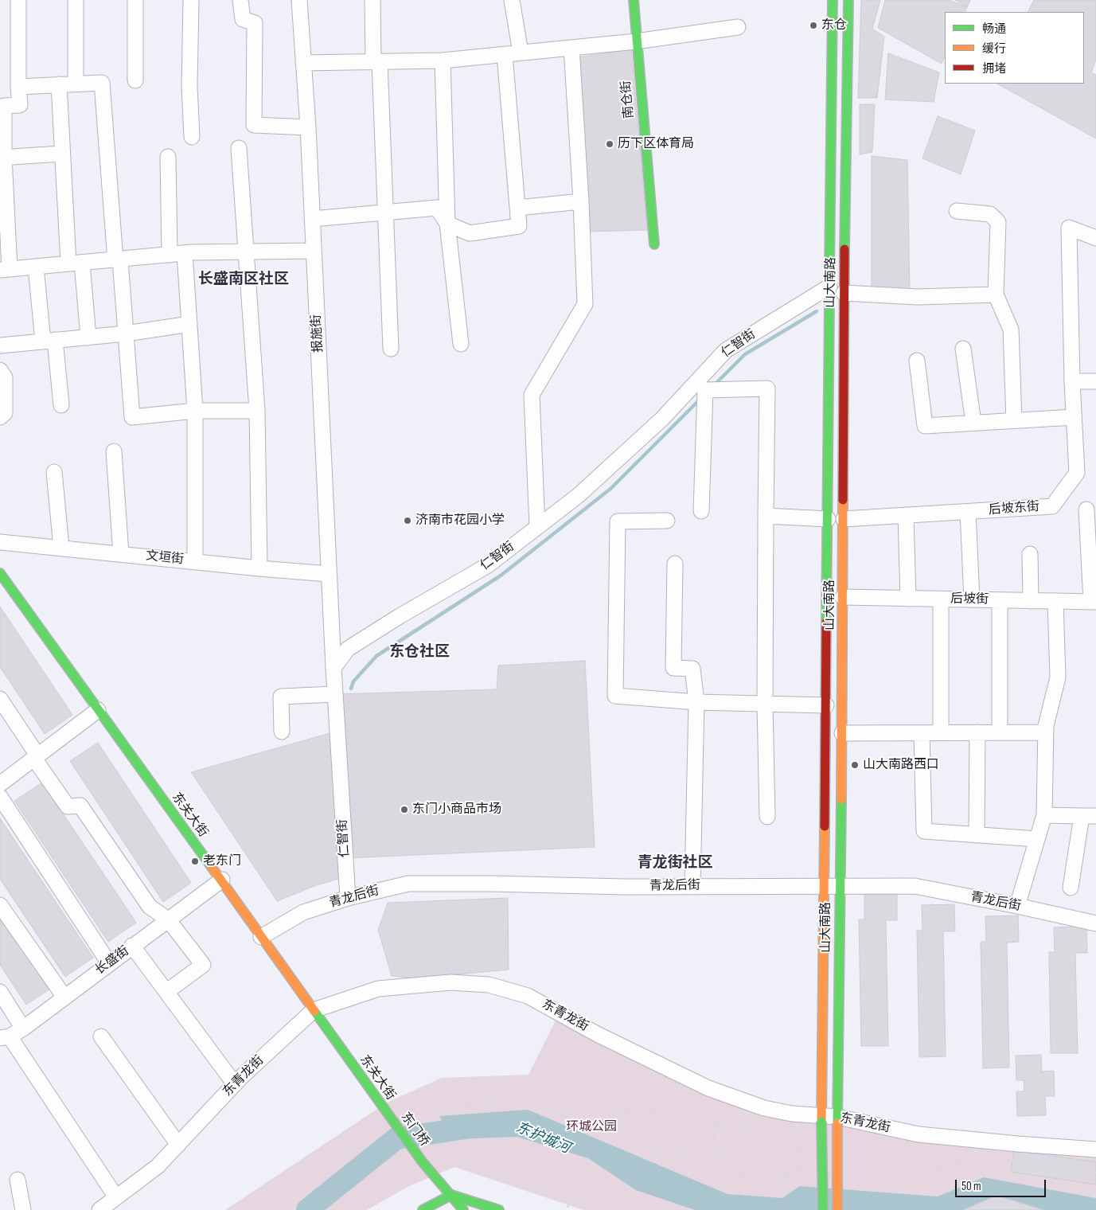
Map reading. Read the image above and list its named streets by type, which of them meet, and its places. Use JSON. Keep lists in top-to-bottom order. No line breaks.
{"streets":{"main road":["南仓街","山大南路","东关大街","东门桥"],"street":["报施街","仁智街","后坡东街","文垣街","后坡街","青龙后街","长盛街","东青龙街"]},"crossings":[["山大南路","仁智街"],["山大南路","后坡东街"],["山大南路","后坡街"],["山大南路","青龙后街"],["山大南路","东青龙街"],["报施街","仁智街"],["报施街","文垣街"],["仁智街","青龙后街"],["东关大街","青龙后街"],["东关大街","长盛街"],["东关大街","东青龙街"],["东关大街","东门桥"]],"districts":["长盛南区社区","东仓社区","青龙街社区"],"water":["东护城河"],"parks":["环城公园"],"places":["东仓","历下区体育局","济南市花园小学","山大南路西口","东门小商品市场","老东门"],"legend":["畅通","缓行","拥堵"],"scale_bar":"50 m"}
